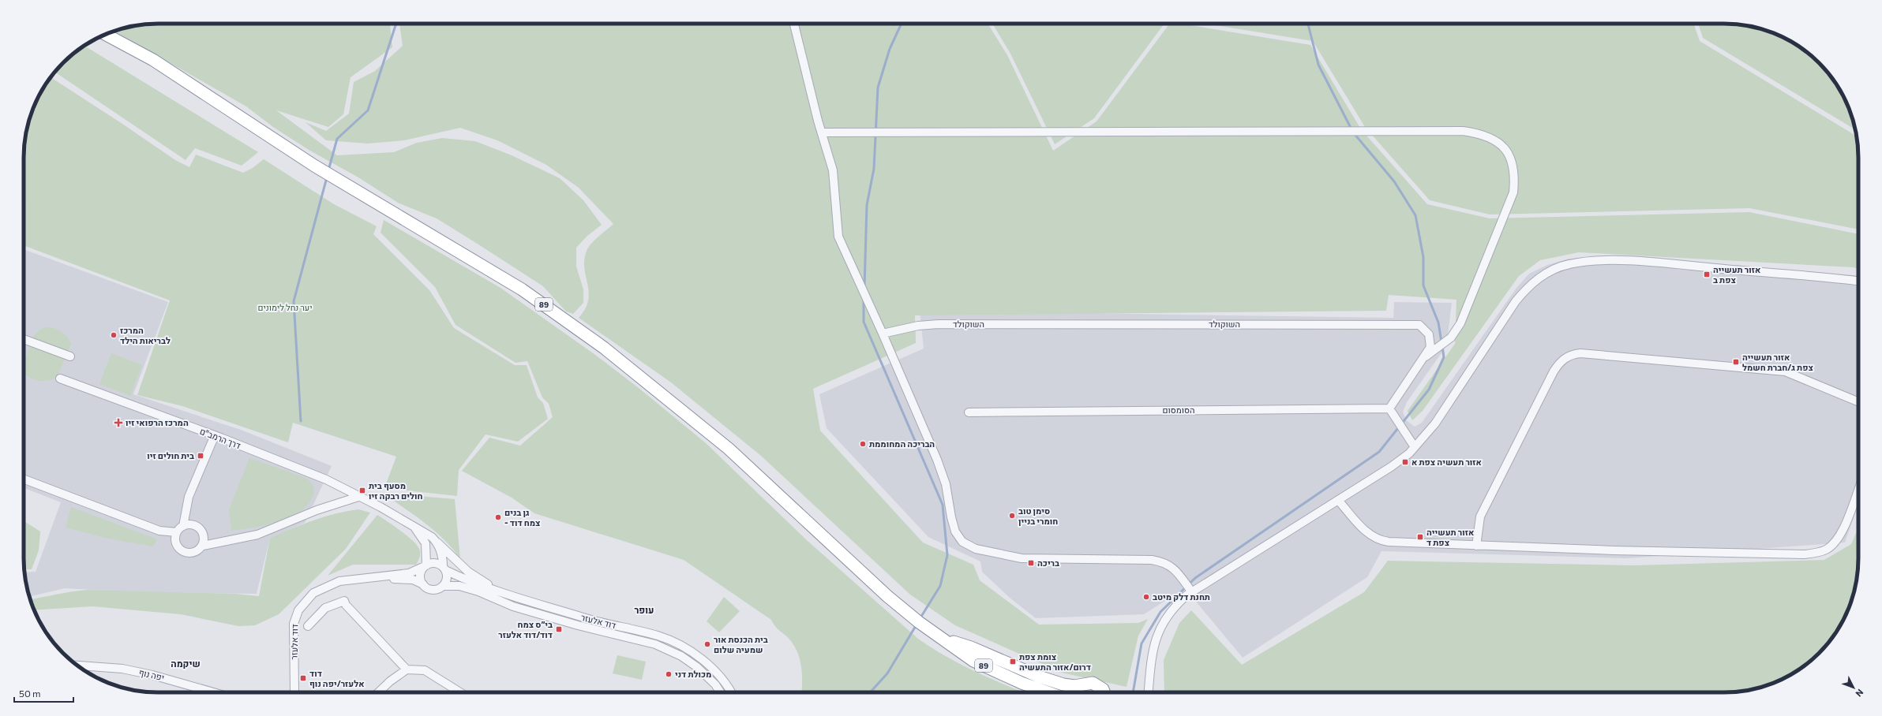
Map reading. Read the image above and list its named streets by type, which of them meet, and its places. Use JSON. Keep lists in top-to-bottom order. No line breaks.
{"streets":{"highway":["89"],"street":["השוקולד","הסומסום","דרך הרמב\"ם","דוד אלעזר","יפה נוף"]},"crossings":[["השוקולד","הסומסום"],["דרך הרמב\"ם","דוד אלעזר"]],"districts":["עופר","שיקמה"],"parks":["יער נחל לימונים"],"places":{"transit":["אזור תעשייה צפת ב","אזור תעשייה צפת ג/חברת חשמל","בית חולים זיו","אזור תעשיה צפת א","מסעף בית חולים רבקה זיו","אזור תעשייה צפת ד","בריכה","בי״ס צמח דוד/דוד אלעזר","צומת צפת דרום/אזור התעשיה","דוד אלעזר/יפה נוף"],"other":["המרכז לבריאות הילד","הבריכה המחוממת","סימן טוב חומרי בניין","גן בנים - צמח דוד","תחנת דלק מיטב","בית הכנסת אור שמעיה שלום","מכולת דני"],"health":["המרכז הרפואי זיו"]},"scale_bar":"50 m","north":"bottom right"}
